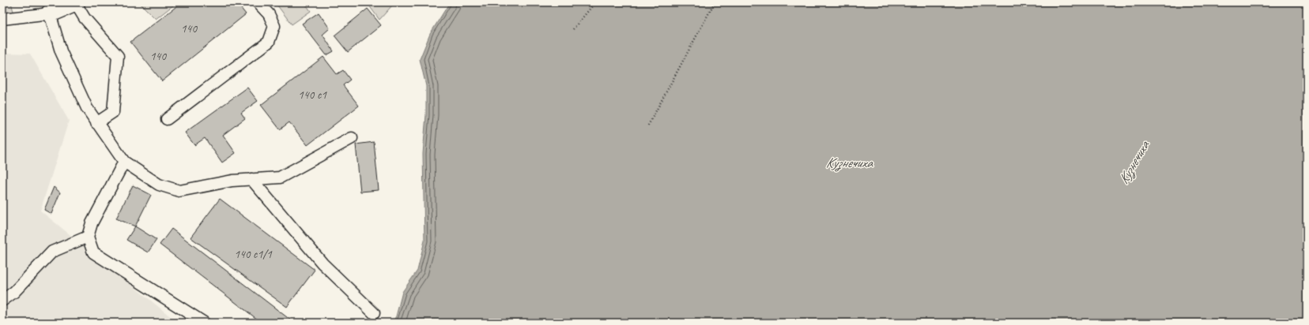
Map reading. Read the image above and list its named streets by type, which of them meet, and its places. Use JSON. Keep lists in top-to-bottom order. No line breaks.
{"water":["Кузнечиха"],"house_numbers":["140","140","140 с1","140 с1/1"]}
